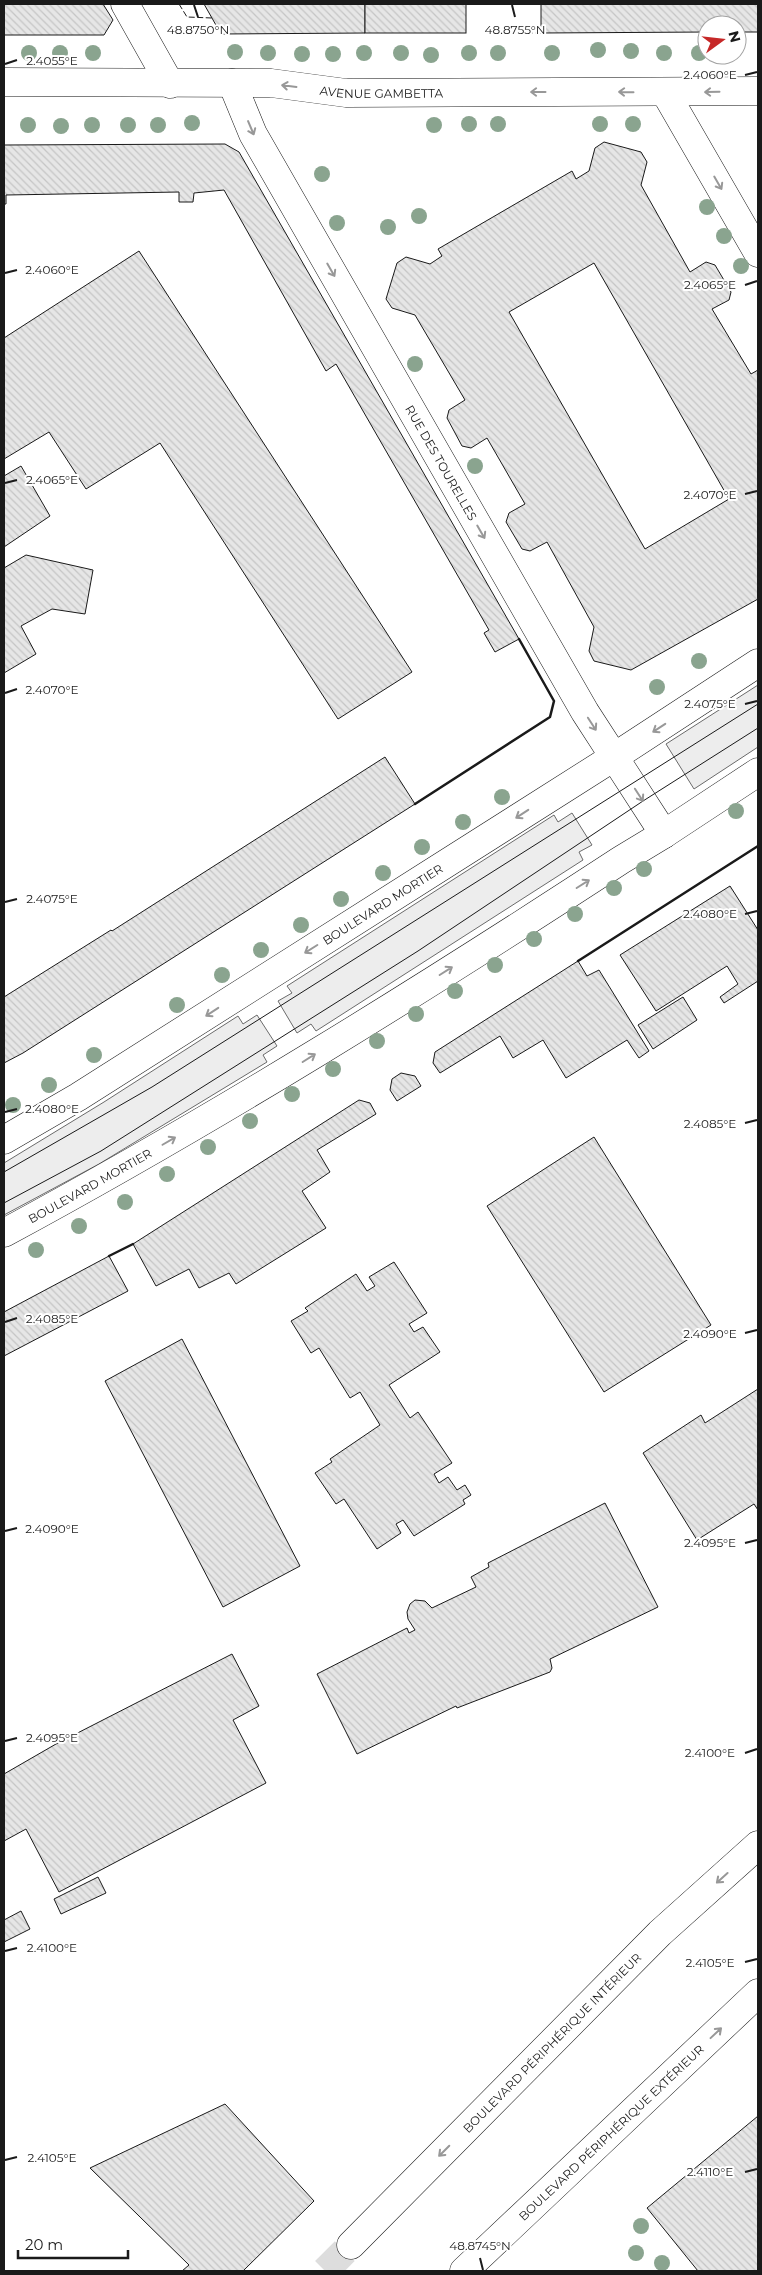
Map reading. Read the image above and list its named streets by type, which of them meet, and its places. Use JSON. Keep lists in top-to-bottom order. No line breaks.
{"streets":{"main road":["AVENUE GAMBETTA","RUE DES TOURELLES","BOULEVARD MORTIER","BOULEVARD PÉRIPHÉRIQUE INTÉRIEUR","BOULEVARD PÉRIPHÉRIQUE EXTÉRIEUR"]},"crossings":[["AVENUE GAMBETTA","RUE DES TOURELLES"],["RUE DES TOURELLES","BOULEVARD MORTIER"]],"one_way":["AVENUE GAMBETTA","RUE DES TOURELLES","BOULEVARD PÉRIPHÉRIQUE INTÉRIEUR","BOULEVARD PÉRIPHÉRIQUE EXTÉRIEUR"],"scale_bar":"20 m","north":"right","coordinates":["48.8750°N","48.8755°N","2.4055°E","2.4060°E","2.4065°E","2.4070°E","2.4075°E","2.4080°E","2.4085°E","2.4090°E","2.4095°E","2.4100°E","2.4105°E","2.4110°E","48.8745°N"]}
